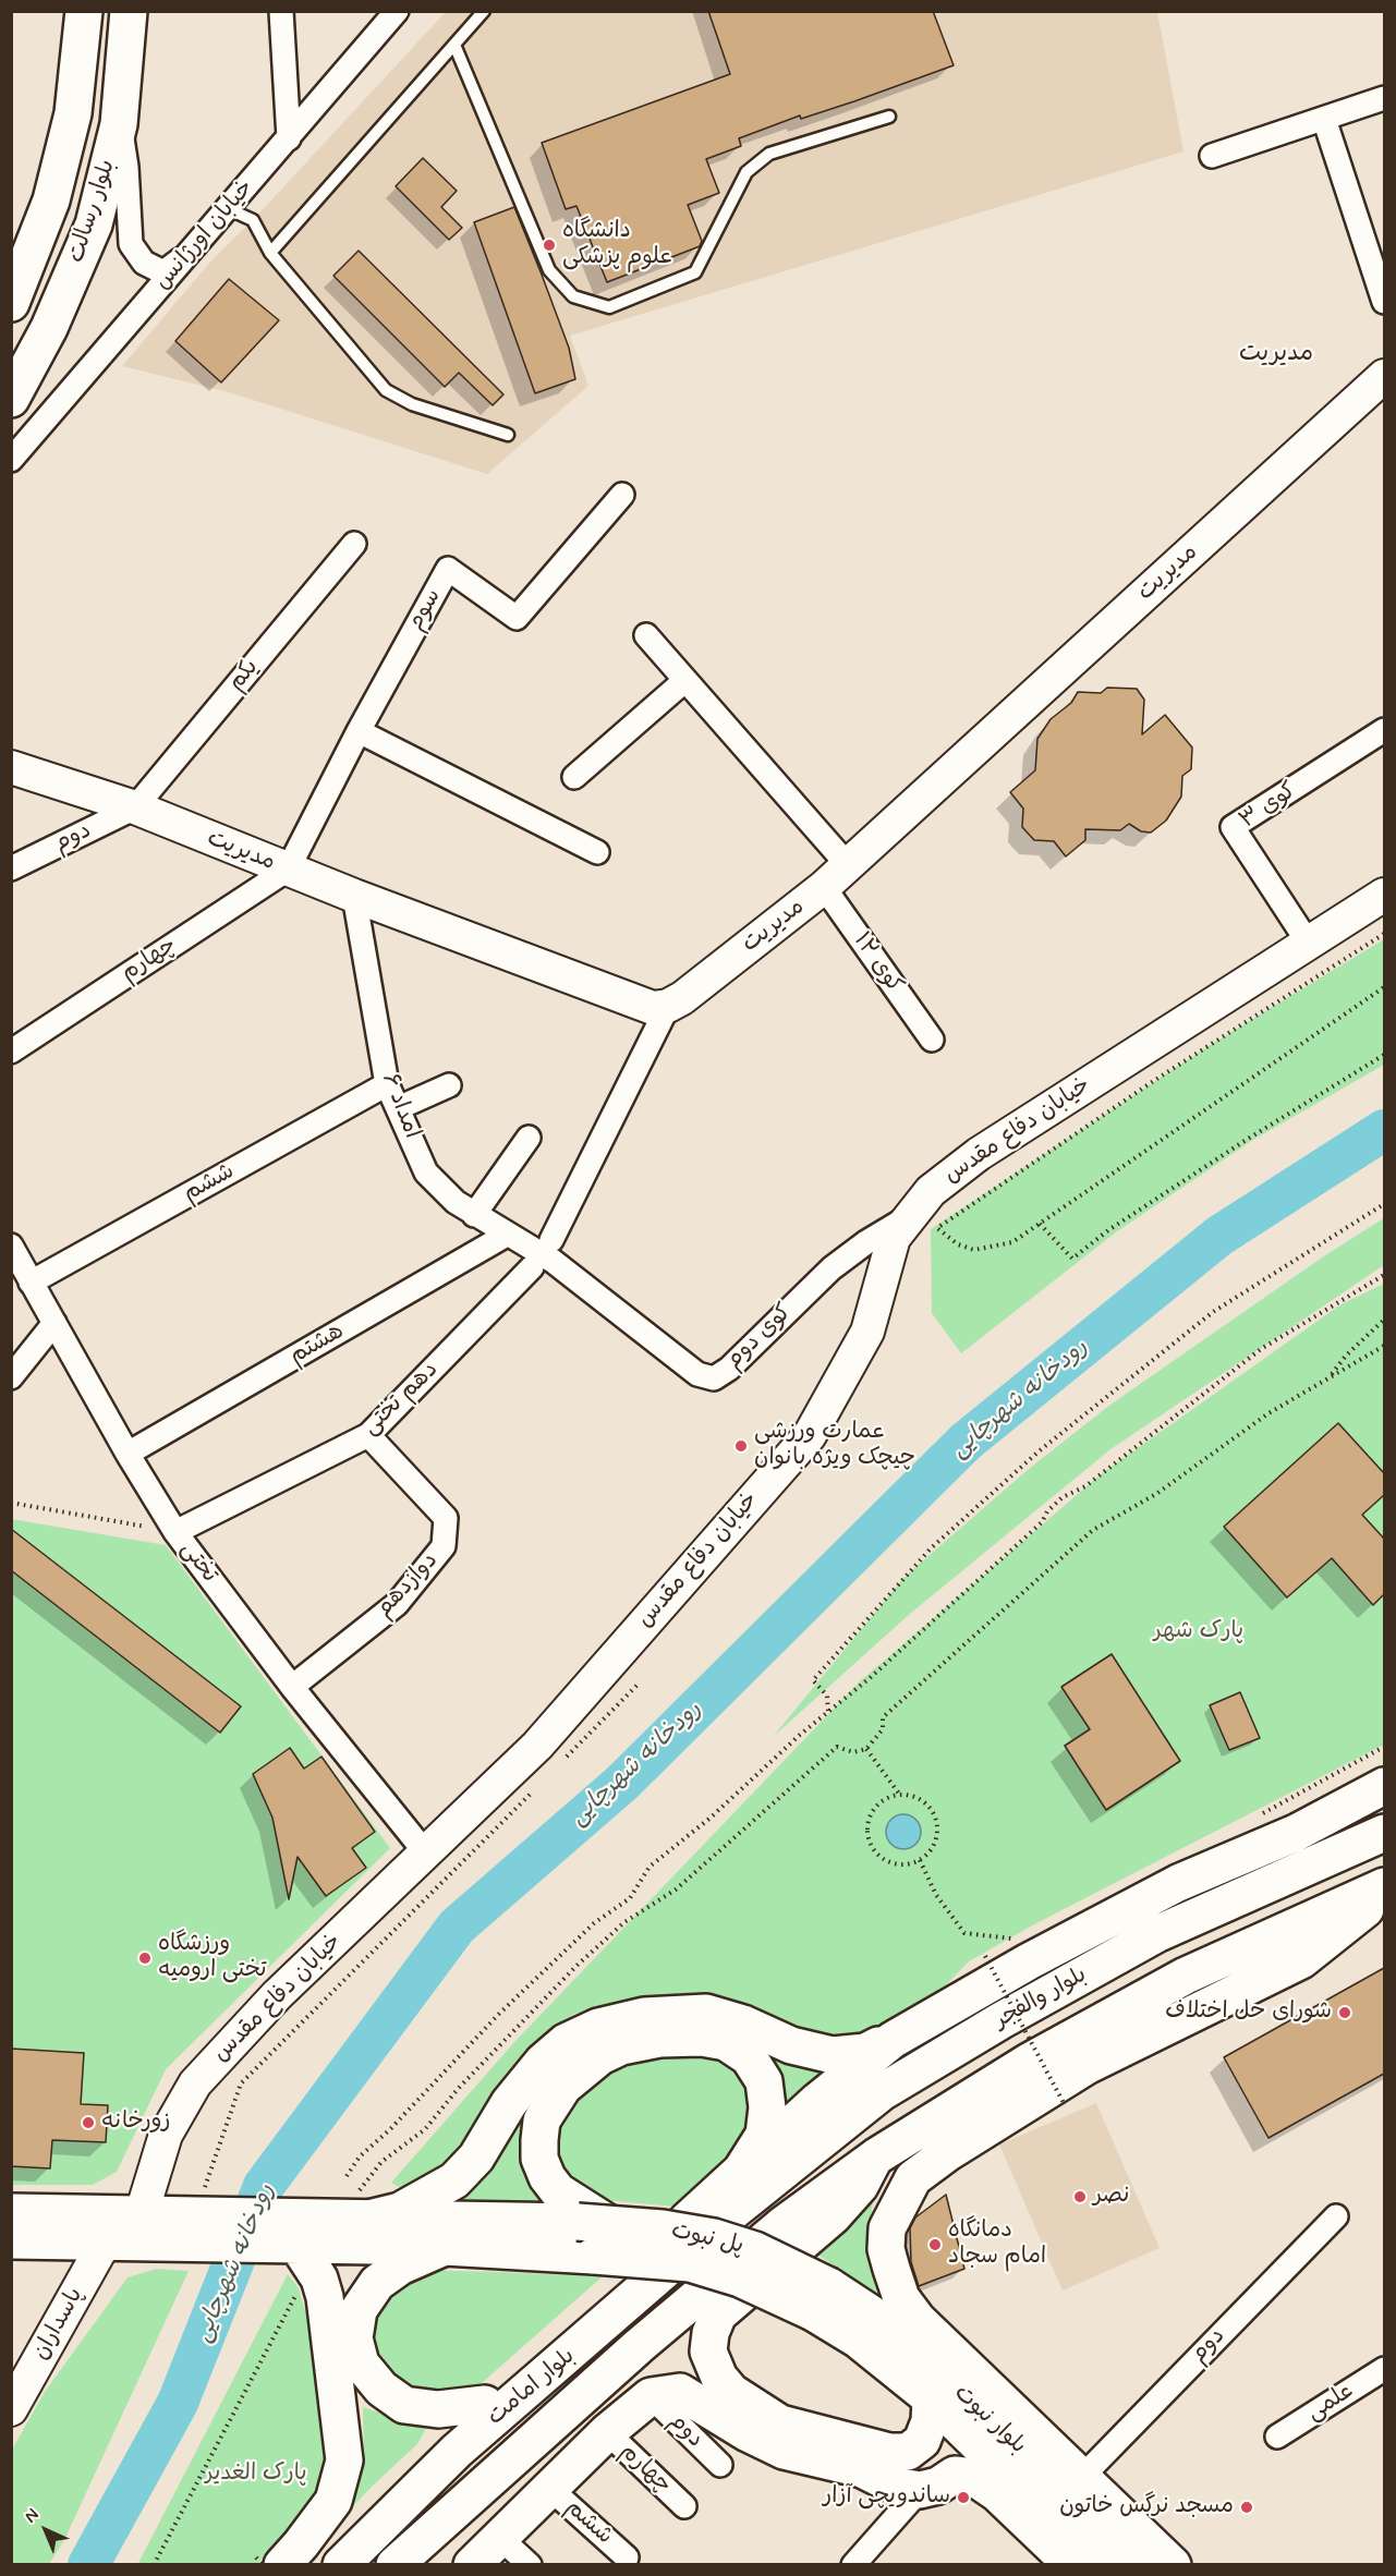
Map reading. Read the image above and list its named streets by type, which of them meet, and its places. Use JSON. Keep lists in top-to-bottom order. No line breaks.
{"streets":{"main road":["بلوار رسالت","بلوار والفجر","پل نبوت","بلوار امامت","بلوار نبوت"],"street":["خیابان اورژانس","مدیریت","سوم","یکم","کوی ۳","دوم","چهارم","کوی ۱۲","امداد ۶","خیابان دفاع مقدس","ششم","کوی دوم","هشتم","دهم تختی","تختی","دوازدهم","پاسداران","علمی"]},"crossings":[["مدیریت","سوم"],["مدیریت","یکم"],["مدیریت","دوم"],["مدیریت","چهارم"],["مدیریت","کوی ۱۲"],["مدیریت","امداد ۶"],["مدیریت","دهم تختی"],["سوم","چهارم"],["یکم","دوم"],["کوی ۳","خیابان دفاع مقدس"],["امداد ۶","ششم"],["امداد ۶","کوی دوم"],["امداد ۶","هشتم"],["امداد ۶","دهم تختی"],["خیابان دفاع مقدس","کوی دوم"],["خیابان دفاع مقدس","تختی"],["خیابان دفاع مقدس","پاسداران"],["ششم","تختی"],["کوی دوم","دهم تختی"],["هشتم","تختی"],["دهم تختی","تختی"],["دهم تختی","دوازدهم"],["تختی","دوازدهم"],["بلوار والفجر","بلوار امامت"],["پل نبوت","بلوار نبوت"]],"districts":["مدیریت"],"water":["رودخانه شهرچایی"],"parks":["پارک شهر","پارک الغدیر"],"places":["دانشگاه علوم پزشکی","عمارت ورزشی چیچک ویژه بانوان","ورزشگاه تختی ارومیه","شورای حل اختلاف","زورخانه","نصر","دمانگاه امام سجاد","ساندویچی آزار","مسجد نرگس خاتون"],"north":"top left"}
